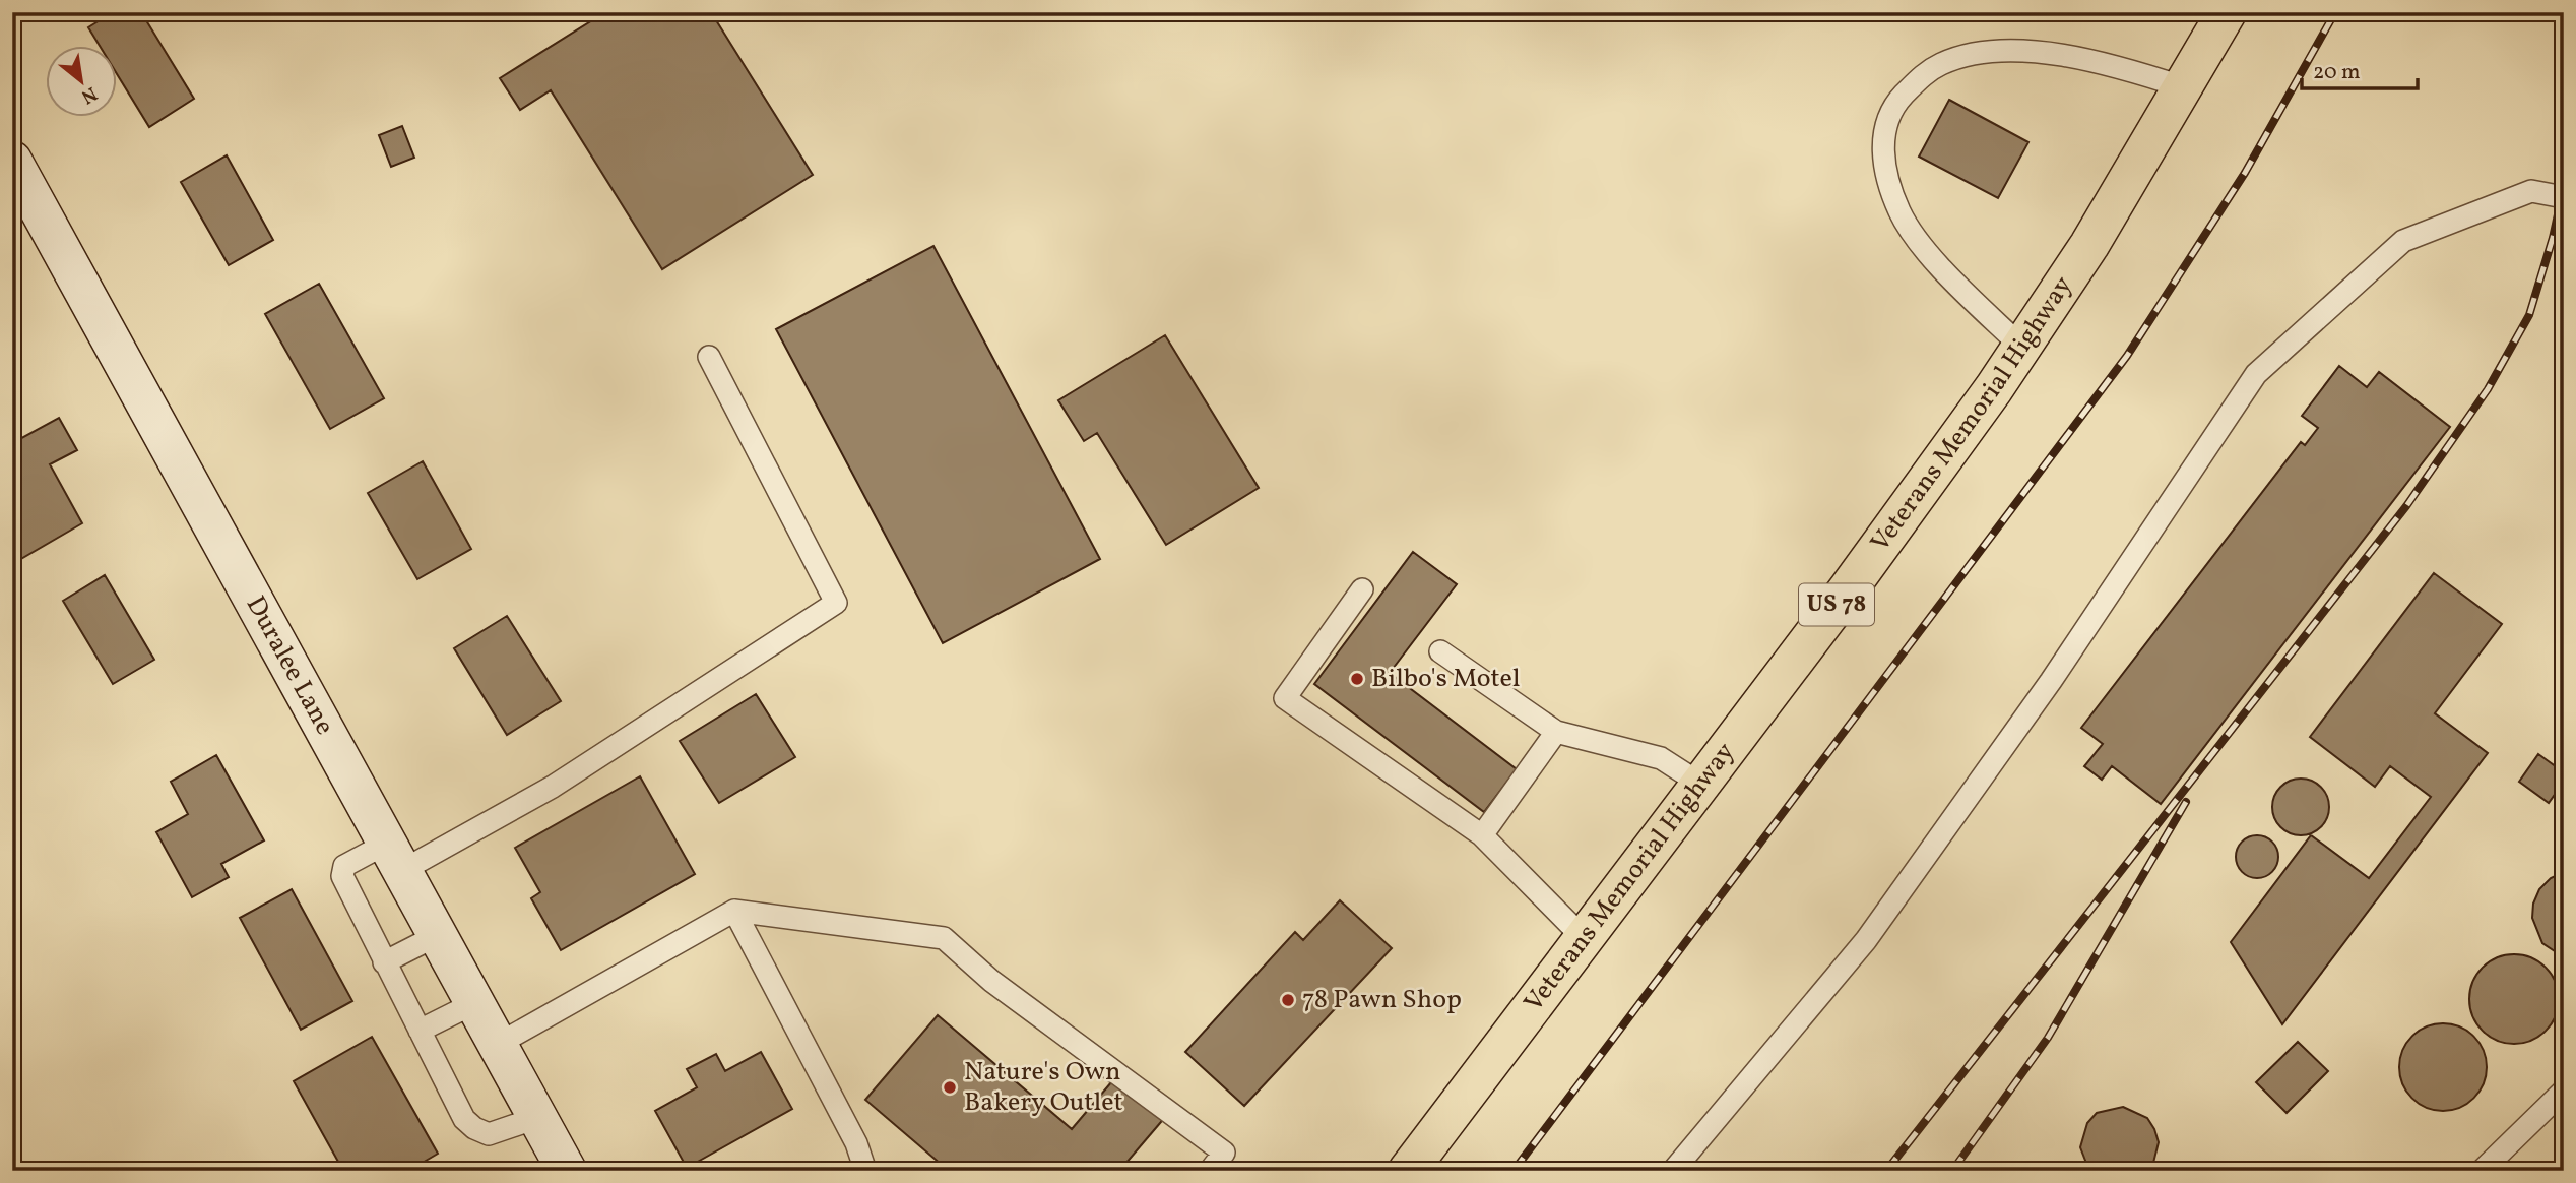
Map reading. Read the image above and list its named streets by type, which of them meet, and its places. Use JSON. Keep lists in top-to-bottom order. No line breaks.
{"streets":{"main road":["Veterans Memorial Highway","US 78"],"street":["Duralee Lane"]},"places":["Bilbo's Motel","78 Pawn Shop","Nature's Own Bakery Outlet"],"scale_bar":"20 m","north":"bottom right"}
